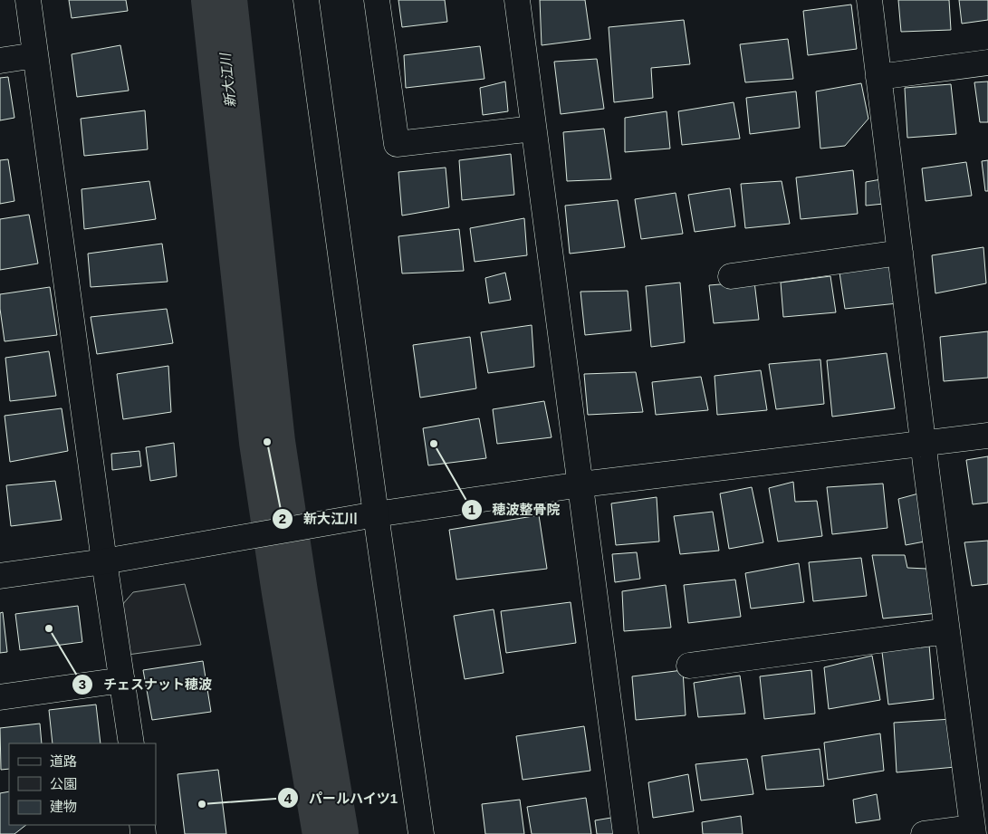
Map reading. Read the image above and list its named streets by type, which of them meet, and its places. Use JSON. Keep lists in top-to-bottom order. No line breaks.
{"water":["新大江川"],"places":["新大江川","穂波整骨院","チェスナット穂波","パールハイツ1"],"legend":["道路","公園","建物"]}
